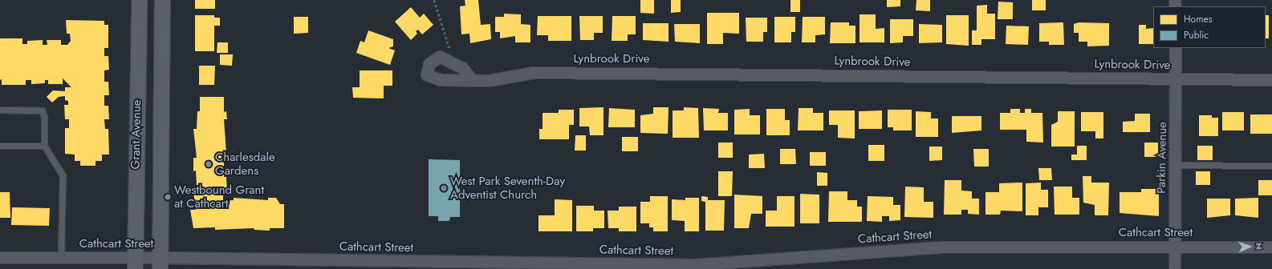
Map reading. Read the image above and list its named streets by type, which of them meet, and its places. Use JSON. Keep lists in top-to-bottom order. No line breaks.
{"streets":{"main road":["Grant Avenue"],"street":["Lynbrook Drive","Parkin Avenue","Cathcart Street"]},"crossings":[["Lynbrook Drive","Parkin Avenue"],["Grant Avenue","Cathcart Street"],["Parkin Avenue","Cathcart Street"]],"places":["Charlesdale Gardens","West Park Seventh-Day Adventist Church","Westbound Grant at Cathcart"],"legend":["Homes","Public"],"north":"right"}
